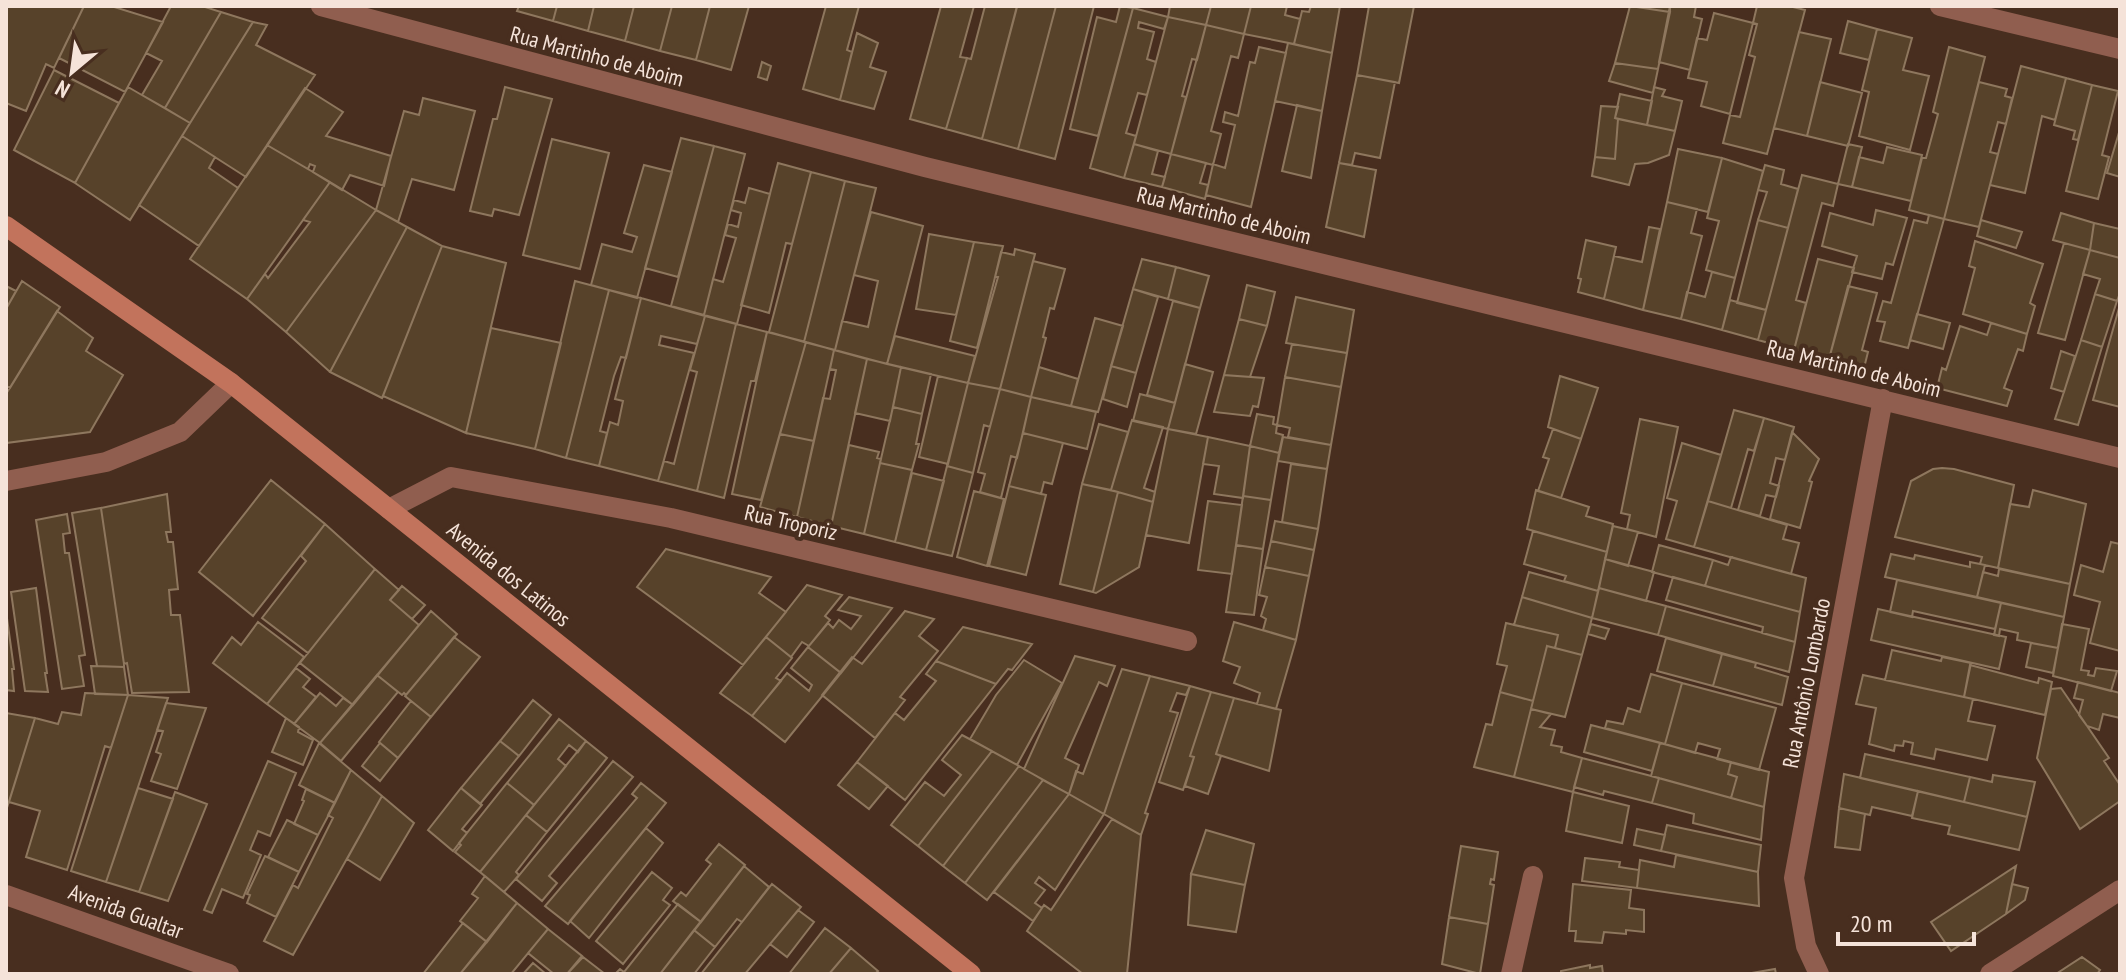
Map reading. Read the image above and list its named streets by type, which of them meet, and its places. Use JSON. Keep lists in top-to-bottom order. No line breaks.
{"streets":{"main road":["Avenida dos Latinos"],"street":["Rua Martinho de Aboim","Rua Troporiz","Rua Antônio Lombardo","Avenida Gualtar"]},"crossings":[["Rua Martinho de Aboim","Rua Antônio Lombardo"],["Rua Troporiz","Avenida dos Latinos"]],"scale_bar":"20 m","north":"bottom left"}
